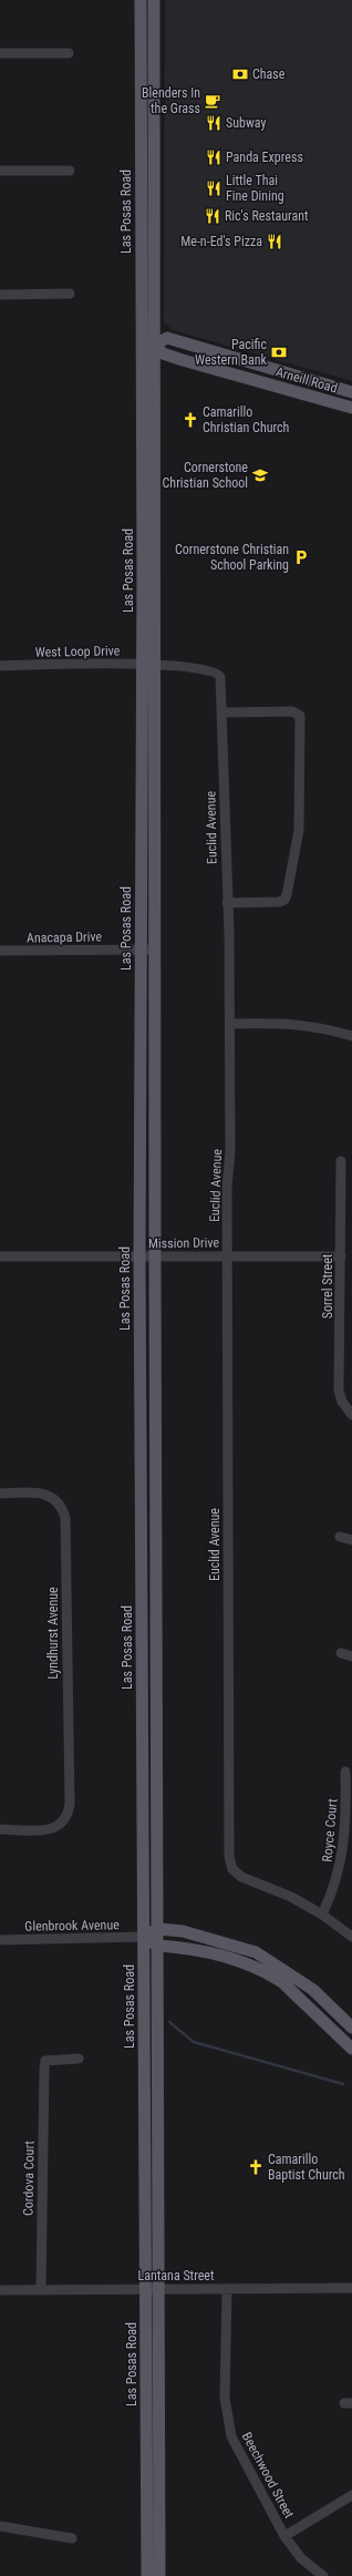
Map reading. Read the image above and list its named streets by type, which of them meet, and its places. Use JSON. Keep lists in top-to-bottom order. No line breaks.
{"streets":{"main road":["Las Posas Road","Arneill Road"],"street":["West Loop Drive","Euclid Avenue","Anacapa Drive","Mission Drive","Sorrel Street","Lyndhurst Avenue","Royce Court","Glenbrook Avenue","Cordova Court","Lantana Street","Beechwood Street"]},"crossings":[["Las Posas Road","Arneill Road"],["Las Posas Road","West Loop Drive"],["Las Posas Road","Euclid Avenue"],["Las Posas Road","Anacapa Drive"],["Las Posas Road","Mission Drive"],["Las Posas Road","Glenbrook Avenue"],["Las Posas Road","Lantana Street"],["West Loop Drive","Euclid Avenue"],["Euclid Avenue","Mission Drive"],["Euclid Avenue","Royce Court"],["Mission Drive","Sorrel Street"],["Cordova Court","Lantana Street"],["Lantana Street","Beechwood Street"]],"places":{"bank":["Chase","Pacific Western Bank"],"cafe":["Blenders In the Grass"],"restaurant":["Subway","Panda Express","Little Thai Fine Dining","Ric's Restaurant","Me-n-Ed's Pizza"],"church":["Camarillo Christian Church","Camarillo Baptist Church"],"school or university":["Cornerstone Christian School"],"parking":["Cornerstone Christian School Parking"]}}
